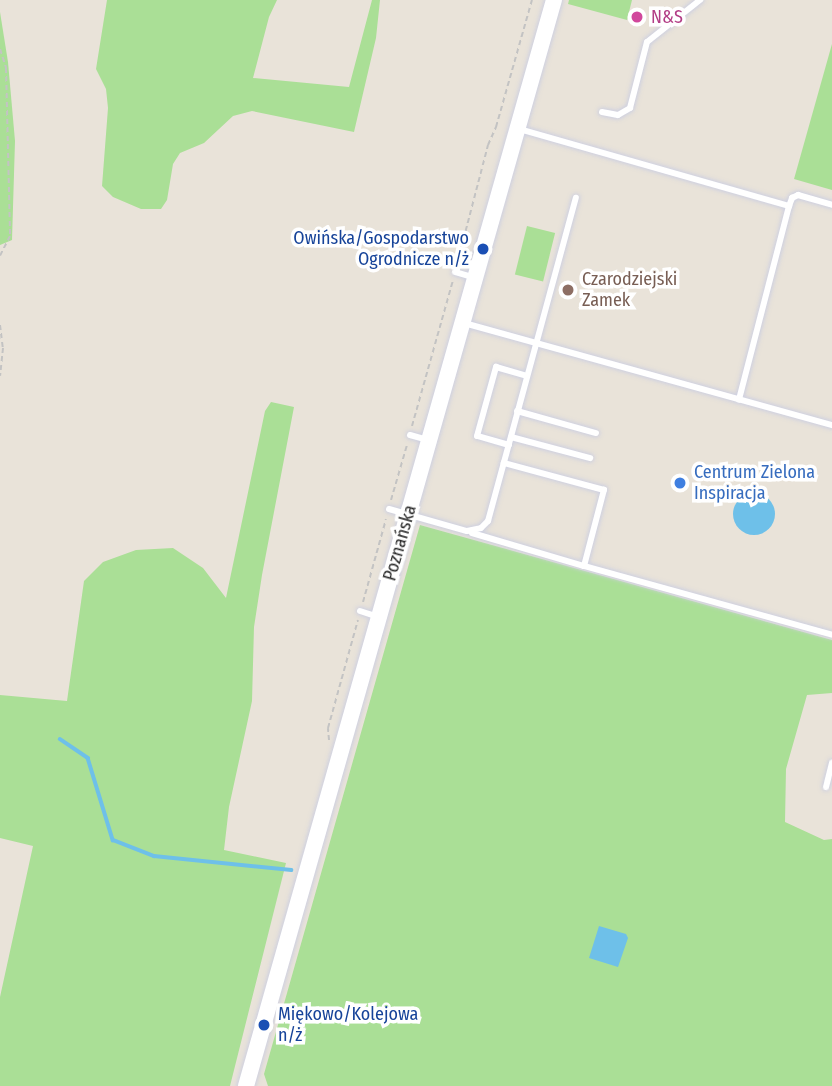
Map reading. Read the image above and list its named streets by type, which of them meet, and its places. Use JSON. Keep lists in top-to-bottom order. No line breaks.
{"streets":{"main road":["Poznańska"]},"places":["N&S","Owińska/Gospodarstwo Ogrodnicze n/ż","Czarodziejski Zamek","Centrum Zielona Inspiracja","Miękowo/Kolejowa n/ż"]}
